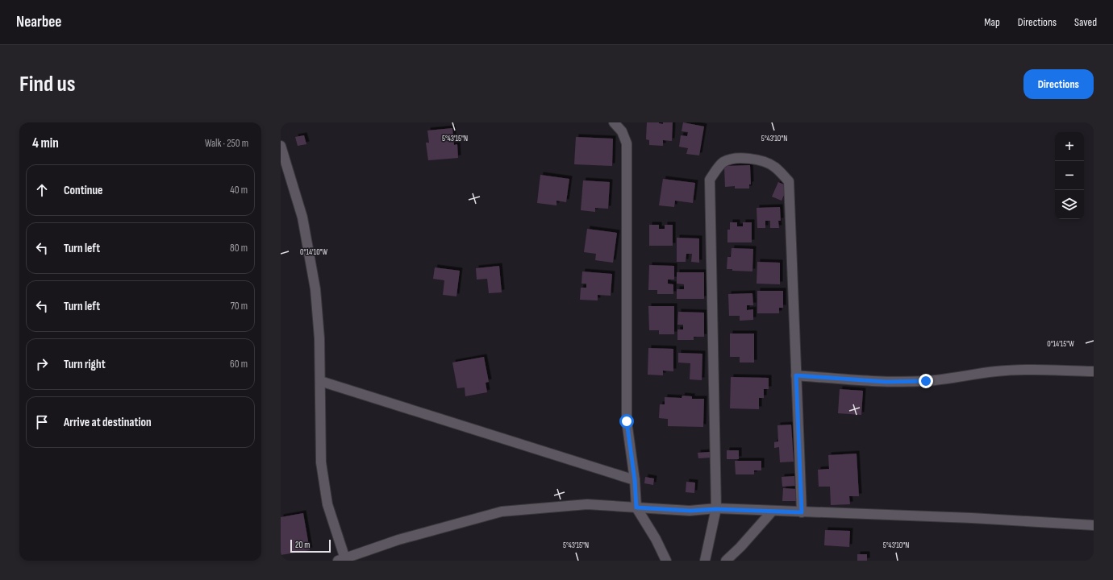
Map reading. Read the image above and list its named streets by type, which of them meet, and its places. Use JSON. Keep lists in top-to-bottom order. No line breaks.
{"scale_bar":"20 m","page":{"header":"Nearbee","nav":["Map","Directions","Saved"],"buttons":"Directions","title":"Find us","heading":["4 min","Walk · 250 m"],"map_buttons":["+","−"],"list":[["Continue","40 m"],["Turn left","80 m"],["Turn left","70 m"],["Turn right","60 m"],"Arrive at destination"],"scale":"20 m"},"coordinates":["5°43'15\"N","5°43'10\"N","0°14'10\"W","0°14'15\"W"]}
